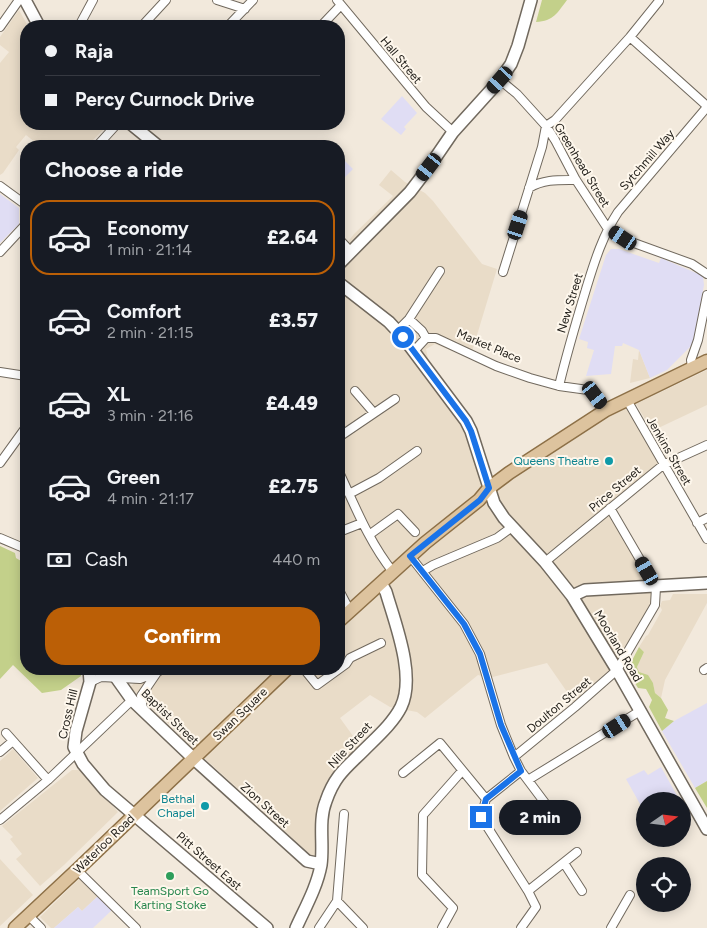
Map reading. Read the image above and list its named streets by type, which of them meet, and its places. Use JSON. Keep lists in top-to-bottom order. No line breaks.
{"streets":{"main road":["Moorland Road","Cross Hill","Swan Square","Baptist Street","Nile Street","Zion Street","Waterloo Road","Pitt Street East"],"street":["Hall Street","Sytchmill Way","Greenhead Street","New Street","Market Place","Jenkins Street","Price Street","Doulton Street"]},"crossings":[["Sytchmill Way","Greenhead Street"],["Sytchmill Way","New Street"],["Greenhead Street","New Street"],["New Street","Market Place"],["Jenkins Street","Price Street"],["Price Street","Moorland Road"],["Moorland Road","Doulton Street"],["Cross Hill","Pitt Street East"],["Swan Square","Baptist Street"],["Swan Square","Zion Street"],["Swan Square","Waterloo Road"],["Baptist Street","Zion Street"],["Baptist Street","Waterloo Road"],["Nile Street","Zion Street"],["Zion Street","Waterloo Road"],["Waterloo Road","Pitt Street East"]],"places":["Queens Theatre","Bethal Chapel","TeamSport Go Karting Stoke"],"north":"right","page":{"banner":["Raja","Percy Curnock Drive"],"heading":"Choose a ride","list":[{"name":"Economy","note":"1 min · 21:14","value":"£2.64"},{"name":"Comfort","note":"2 min · 21:15","value":"£3.57"},{"name":"XL","note":"3 min · 21:16","value":"£4.49"},{"name":"Green","note":"4 min · 21:17","value":"£2.75"}],"pay":["Cash","440 m"],"buttons":"Confirm","bubble":"2 min"}}
